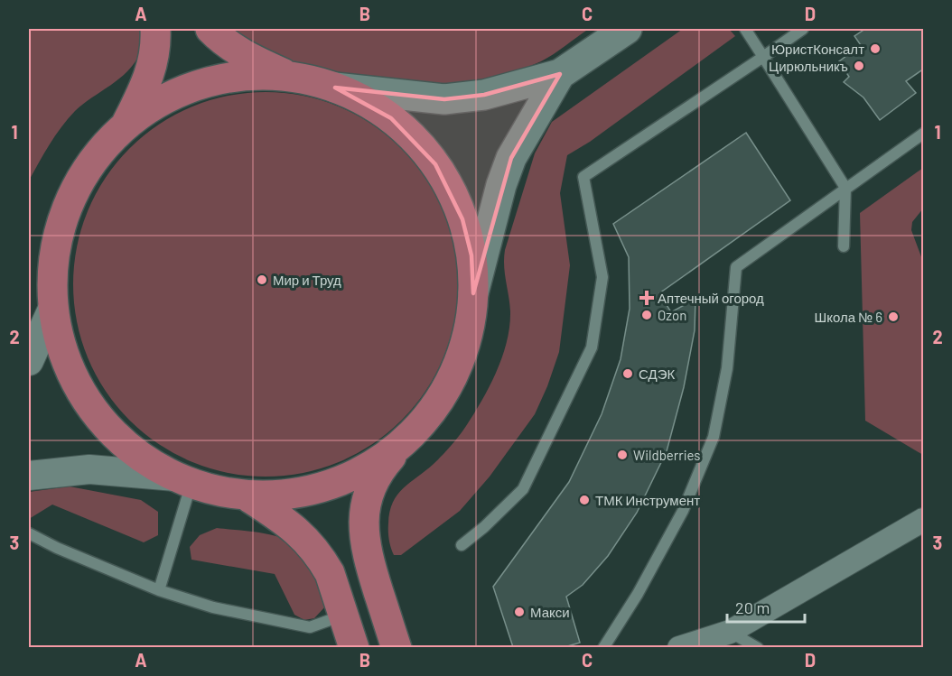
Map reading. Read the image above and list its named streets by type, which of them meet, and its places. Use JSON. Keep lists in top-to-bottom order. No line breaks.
{"places":{"other":["ЮристКонсалт","Цирюльникъ","Мир и Труд","Ozon","Школа № 6","СДЭК","Wildberries","ТМК Инструмент","Макси"],"health":["Аптечный огород"]},"scale_bar":"20 m","grid":{"columns":["A","B","C","D"],"rows":["1","2","3"]}}
